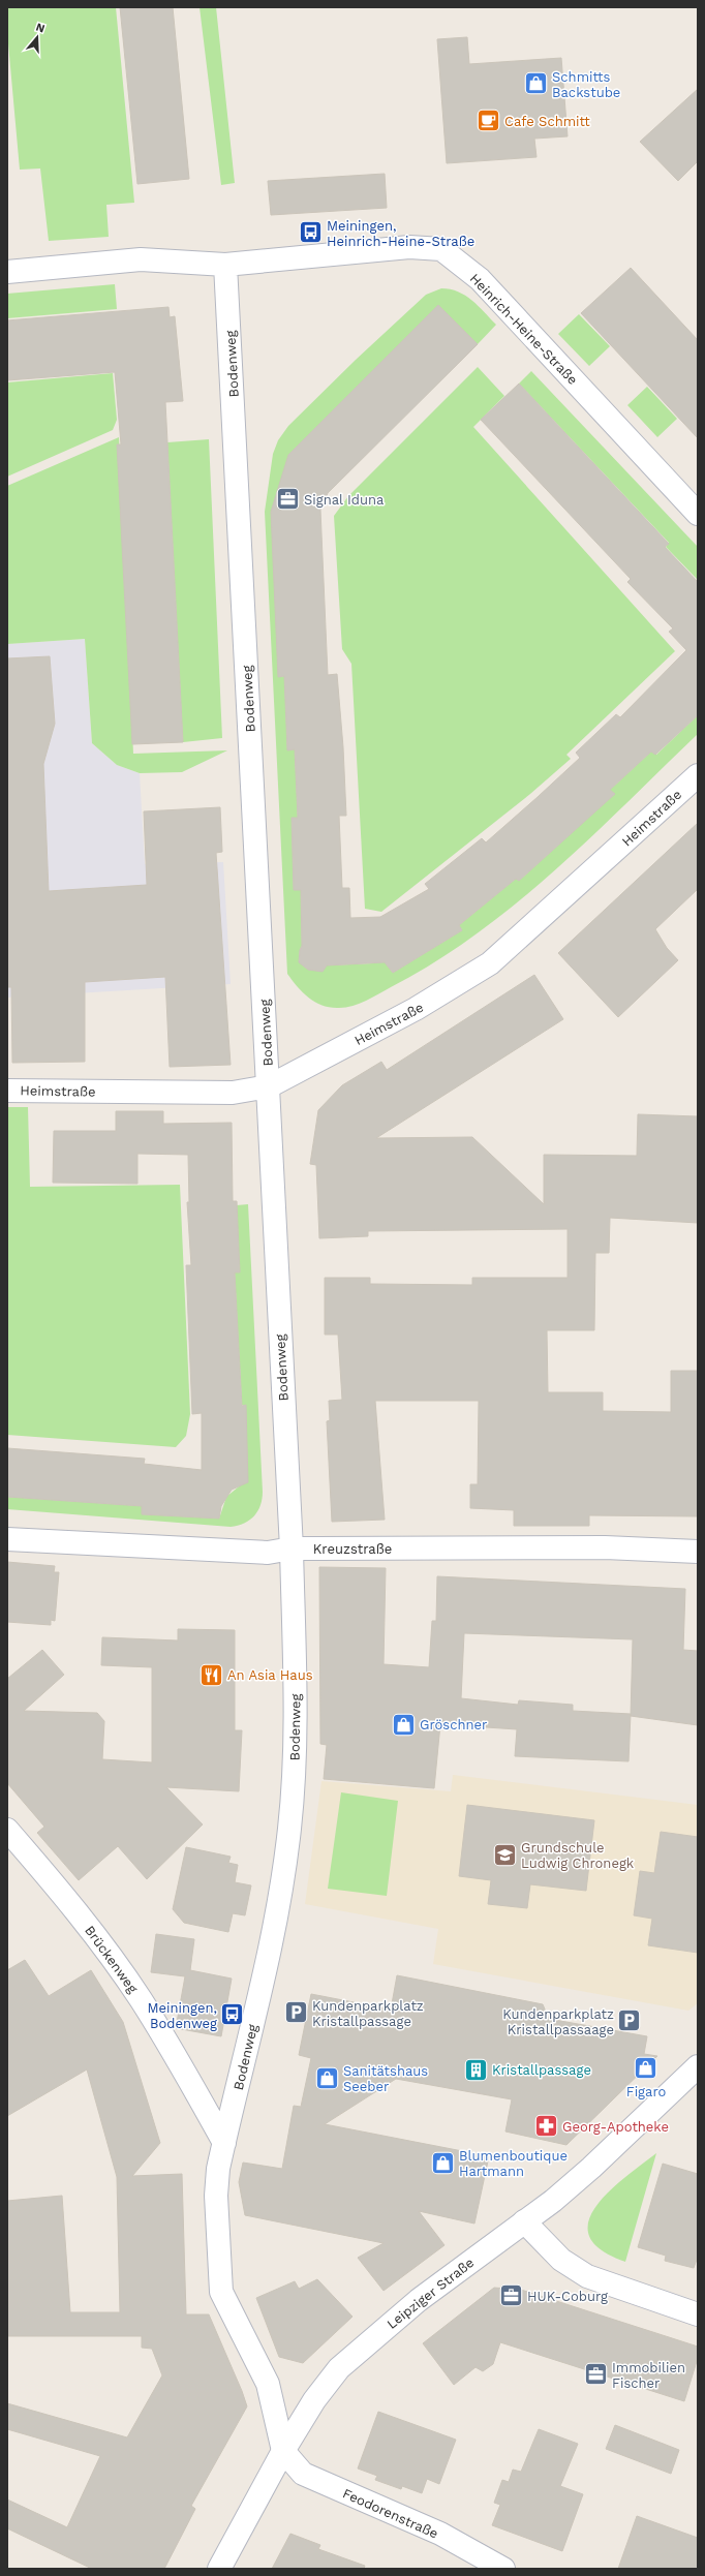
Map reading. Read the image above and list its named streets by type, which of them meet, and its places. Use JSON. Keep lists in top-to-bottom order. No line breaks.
{"streets":{"street":["Heinrich-Heine-Straße","Bodenweg","Heimstraße","Kreuzstraße","Brückenweg","Leipziger Straße","Feodorenstraße"]},"crossings":[["Heinrich-Heine-Straße","Bodenweg"],["Bodenweg","Heimstraße"],["Bodenweg","Kreuzstraße"],["Bodenweg","Brückenweg"],["Bodenweg","Leipziger Straße"],["Bodenweg","Feodorenstraße"],["Leipziger Straße","Feodorenstraße"]],"places":{"shop":["Schmitts Backstube","Gröschner","Figaro","Sanitätshaus Seeber","Blumenboutique Hartmann"],"cafe":["Cafe Schmitt"],"bus stop":["Meiningen, Heinrich-Heine-Straße","Meiningen, Bodenweg"],"office":["Signal Iduna","HUK-Coburg","Immobilien Fischer"],"restaurant":["An Asia Haus"],"school or university":["Grundschule Ludwig Chronegk"],"parking":["Kundenparkplatz Kristallpassage","Kundenparkplatz Kristallpassaage"],"building":["Kristallpassage"],"pharmacy":["Georg-Apotheke"]},"north":"top"}
